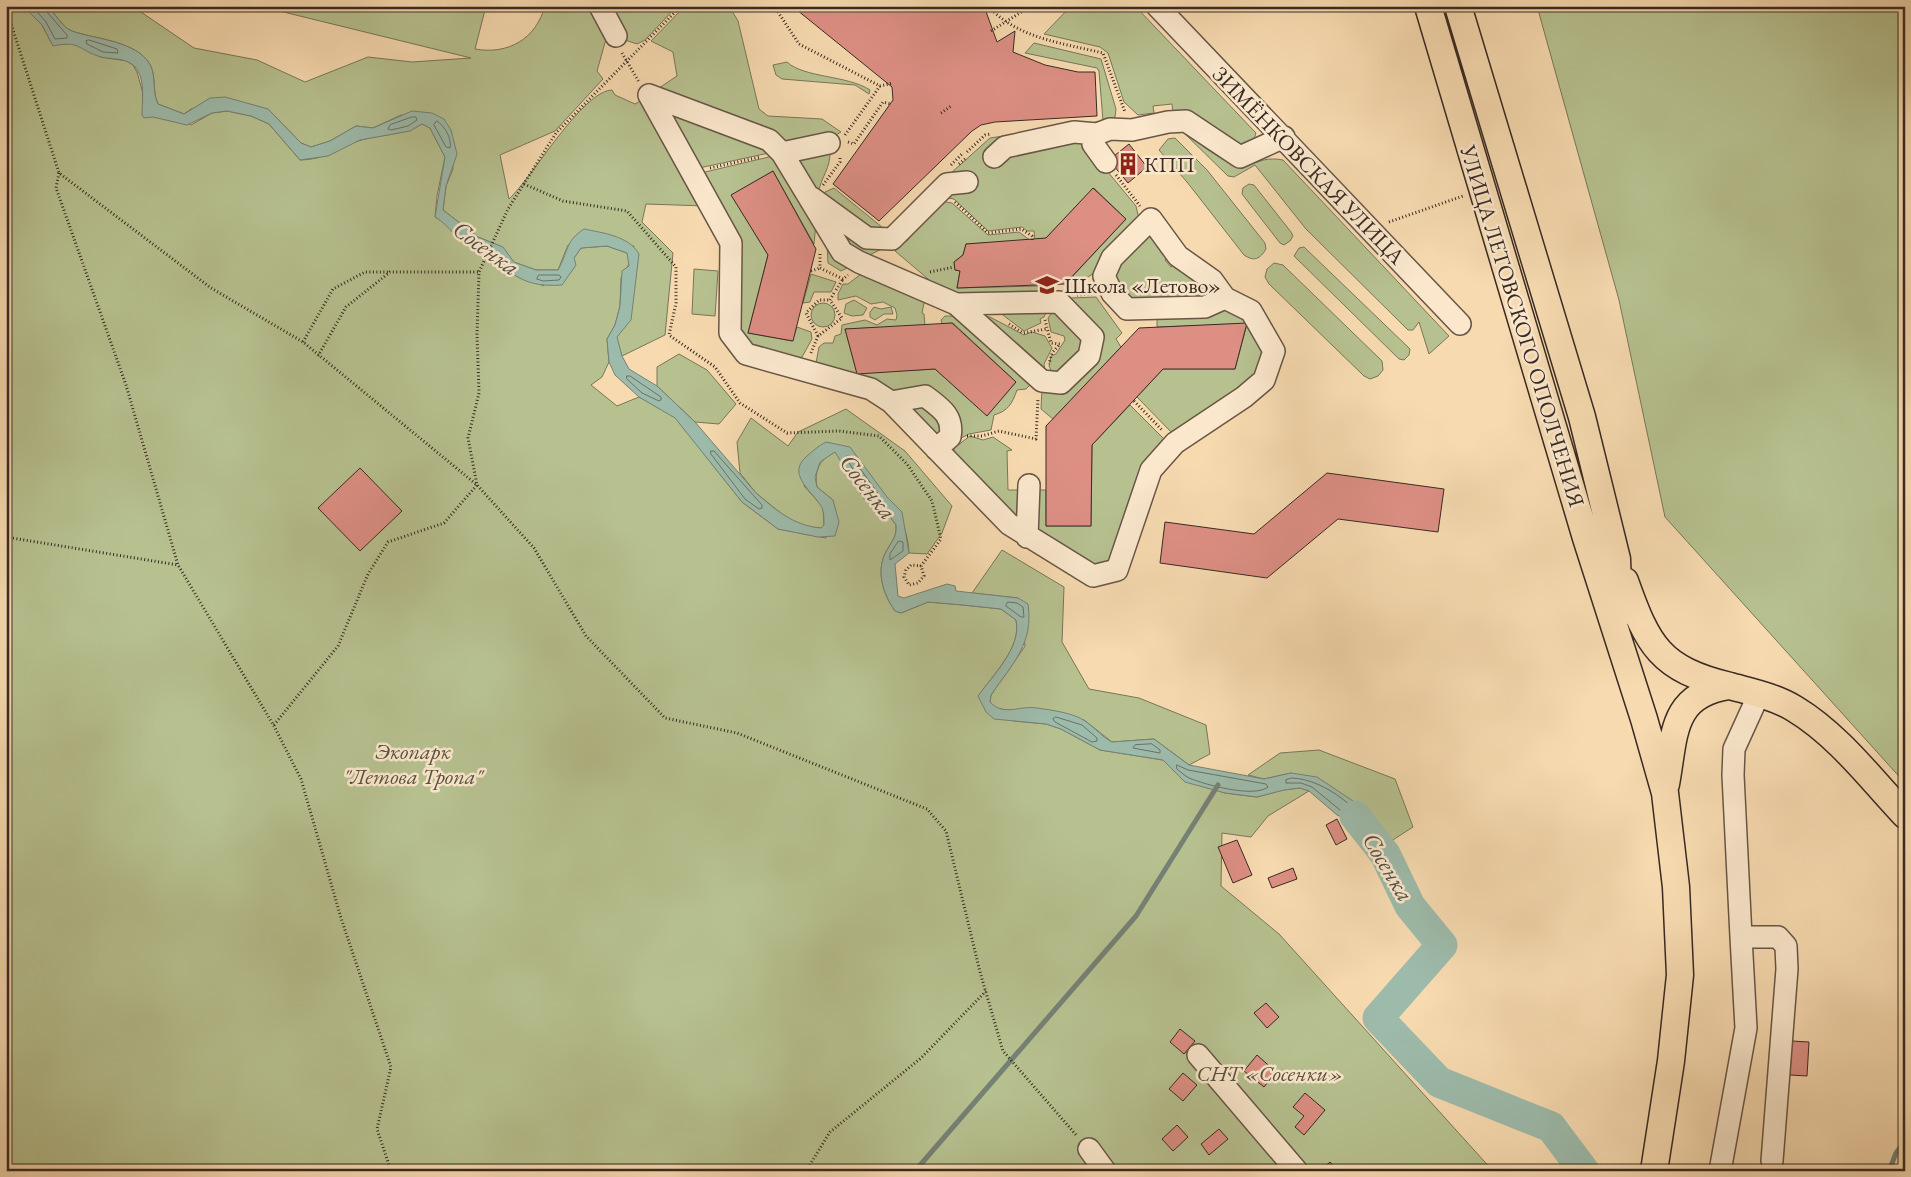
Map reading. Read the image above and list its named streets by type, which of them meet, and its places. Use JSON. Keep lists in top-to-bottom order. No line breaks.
{"streets":{"main road":["УЛИЦА ЛЕТОВСКОГО ОПОЛЧЕНИЯ"],"street":["ЗИМЁНКОВСКАЯ УЛИЦА"]},"water":["Сосенка"],"parks":["Экопарк \"Летова Тропа\"","СНТ «Сосенки»"],"places":{"building":["КПП"],"school or university":["Школа «Летово»"]}}
